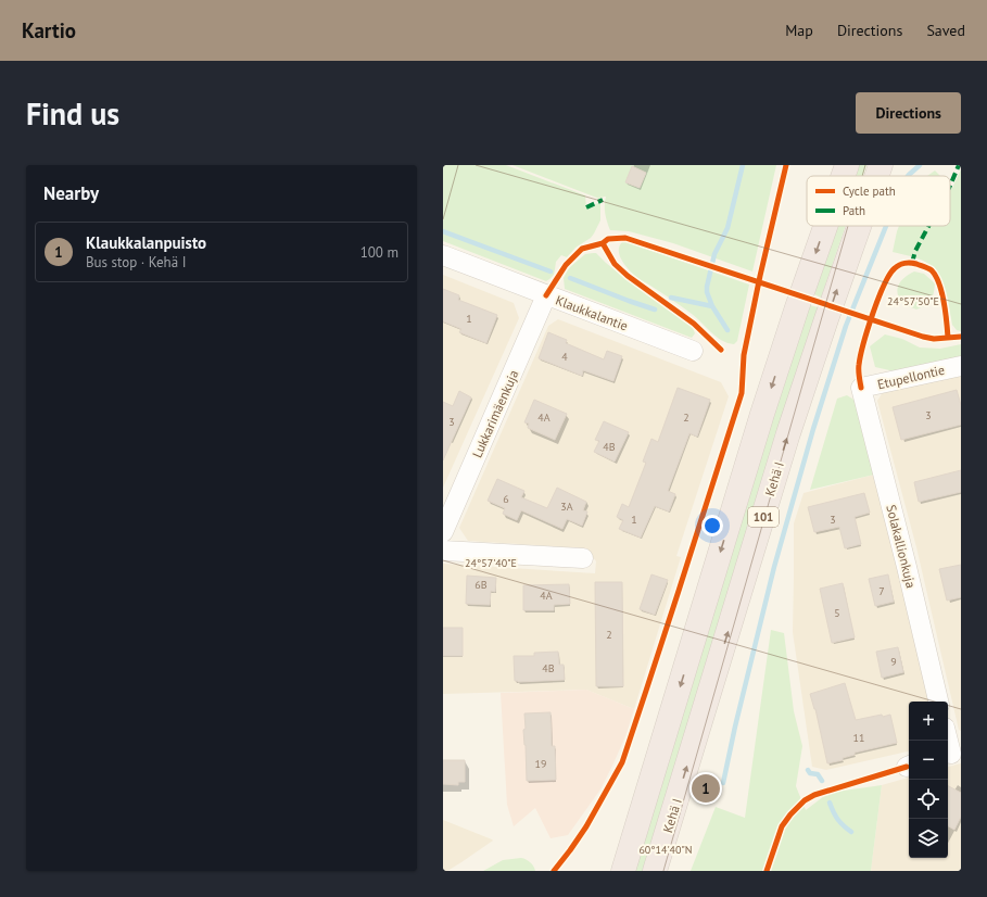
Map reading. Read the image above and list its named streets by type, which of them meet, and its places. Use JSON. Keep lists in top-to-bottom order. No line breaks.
{"streets":{"highway":["Kehä I","101"],"street":["Klaukkalantie","Etupellontie","Lukkarimäenkuja","Solakallionkuja"]},"crossings":[["Klaukkalantie","Lukkarimäenkuja"],["Etupellontie","Solakallionkuja"]],"house_numbers":["1","4","3","4A","2","3","4B","6","3A","1","3","6B","7","4A","5","2","9","4B","11","19"],"legend":["Cycle path","Path"],"page":{"header":"Kartio","nav":["Map","Directions","Saved"],"buttons":"Directions","title":"Find us","heading":"Nearby","list":[{"mark":"1","name":"Klaukkalanpuisto","note":"Bus stop · Kehä I","value":"100 m"}],"map_buttons":["+","−"],"pins":"1"},"coordinates":["24°57'50\"E","24°57'40\"E","60°14'40\"N"]}
